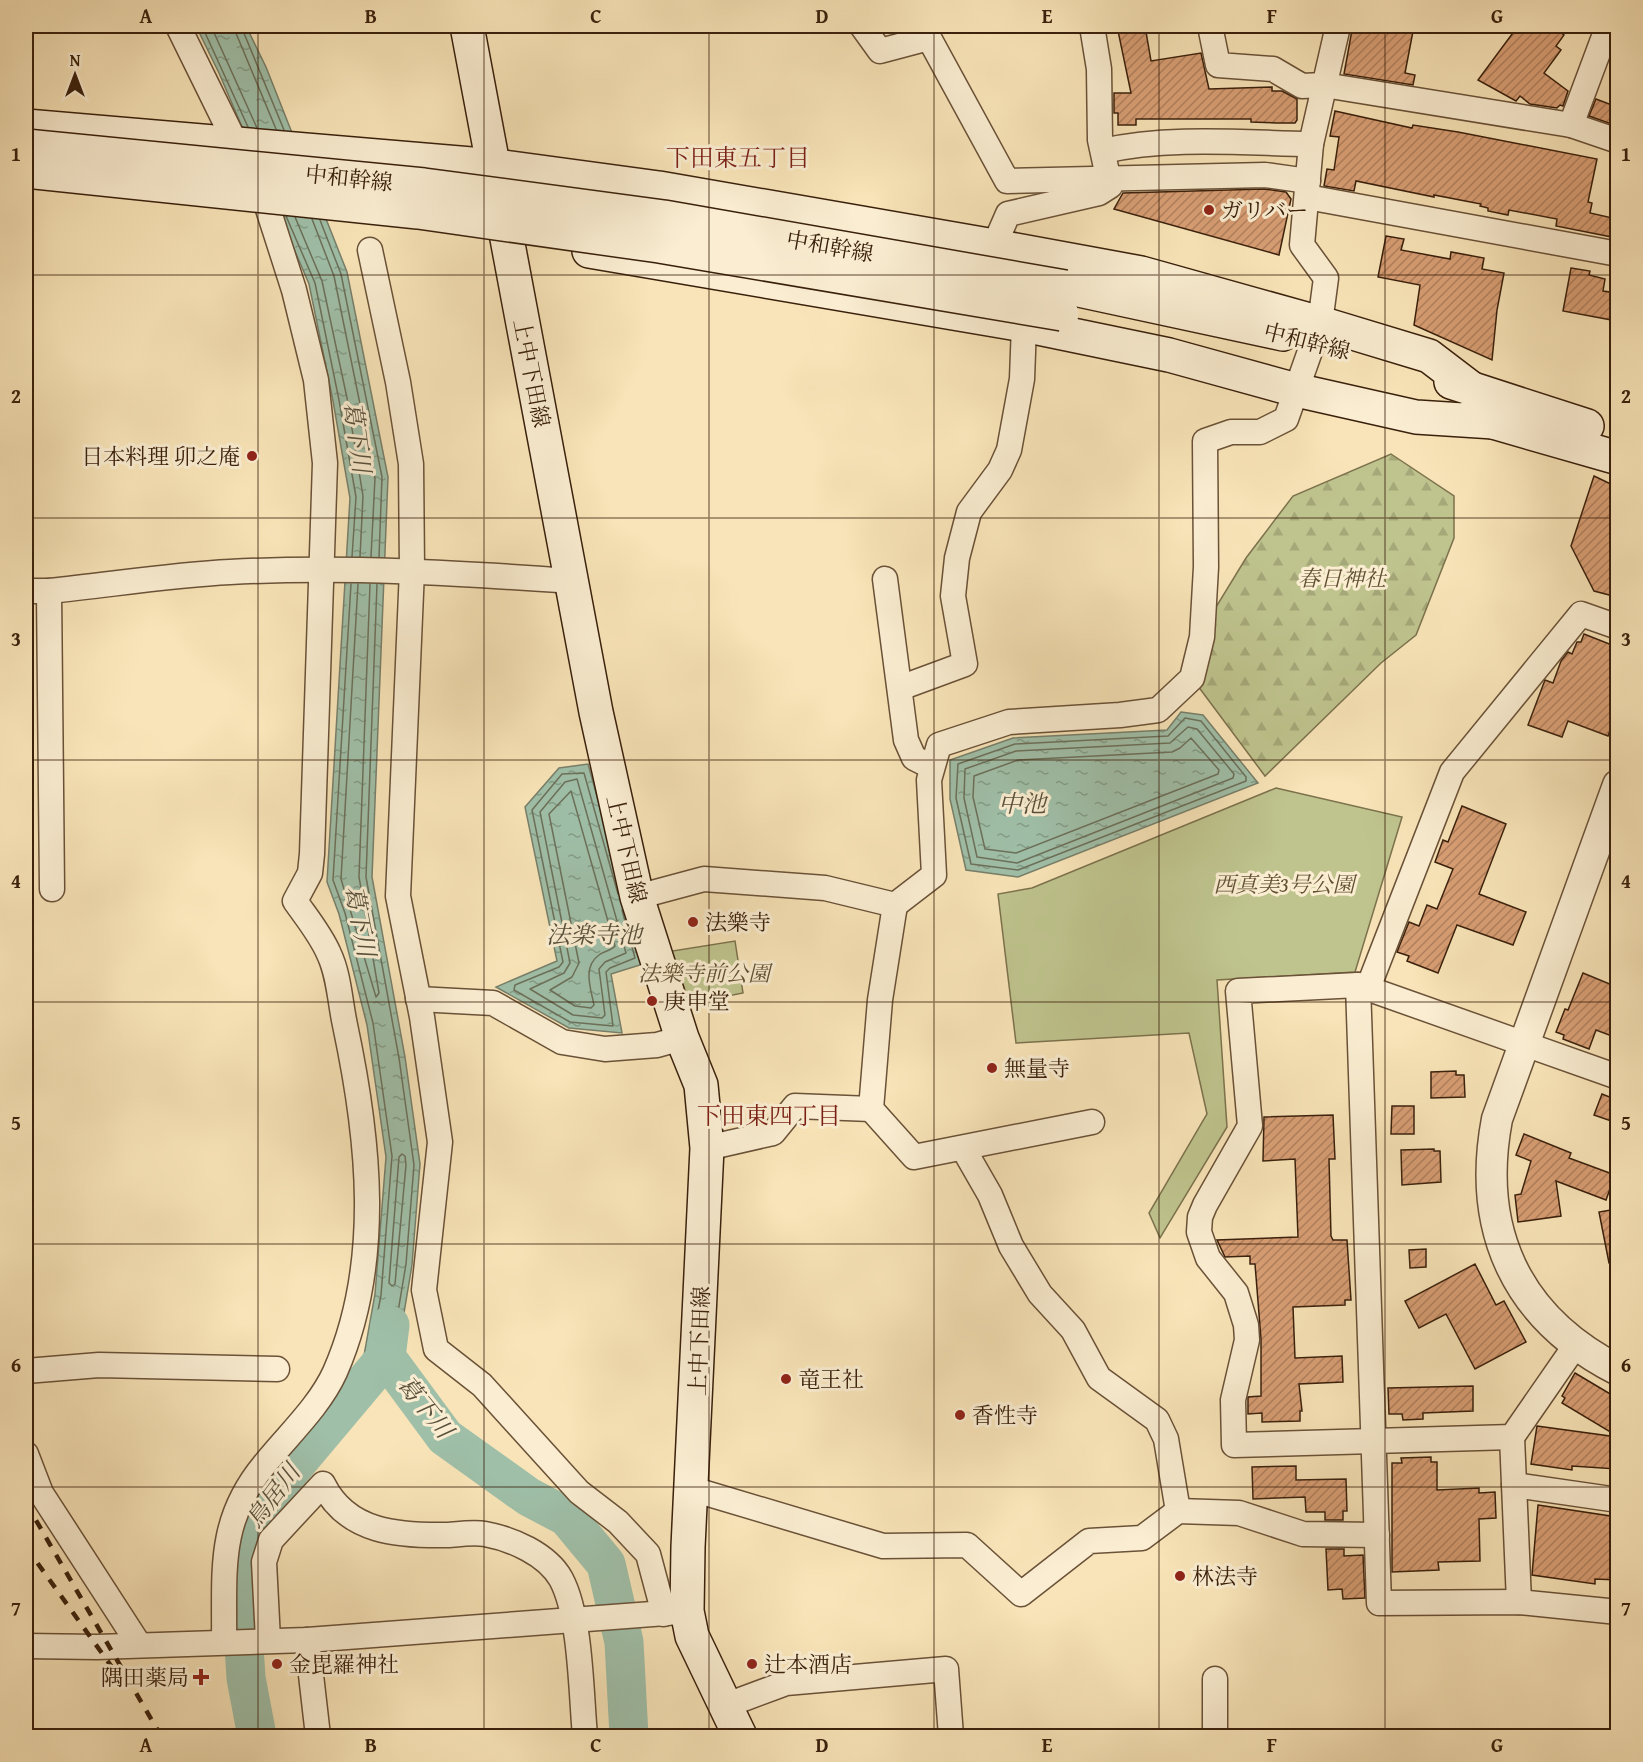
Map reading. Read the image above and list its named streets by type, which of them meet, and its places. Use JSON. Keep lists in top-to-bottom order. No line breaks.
{"streets":{"main road":["中和幹線","上中下田線"]},"districts":["下田東五丁目","下田東四丁目"],"water":["葛下川","中池","法楽寺池","鳥居川"],"parks":["春日神社","西真美3号公園","法樂寺前公園"],"places":{"other":["ガリバー","日本料理 卯之庵","法樂寺","庚申堂","無量寺","竜王社","香性寺","林法寺","金毘羅神社","辻本酒店"],"health":["隅田薬局"]},"north":"top","grid":{"columns":["A","B","C","D","E","F","G"],"rows":["1","2","3","4","5","6","7"]}}
